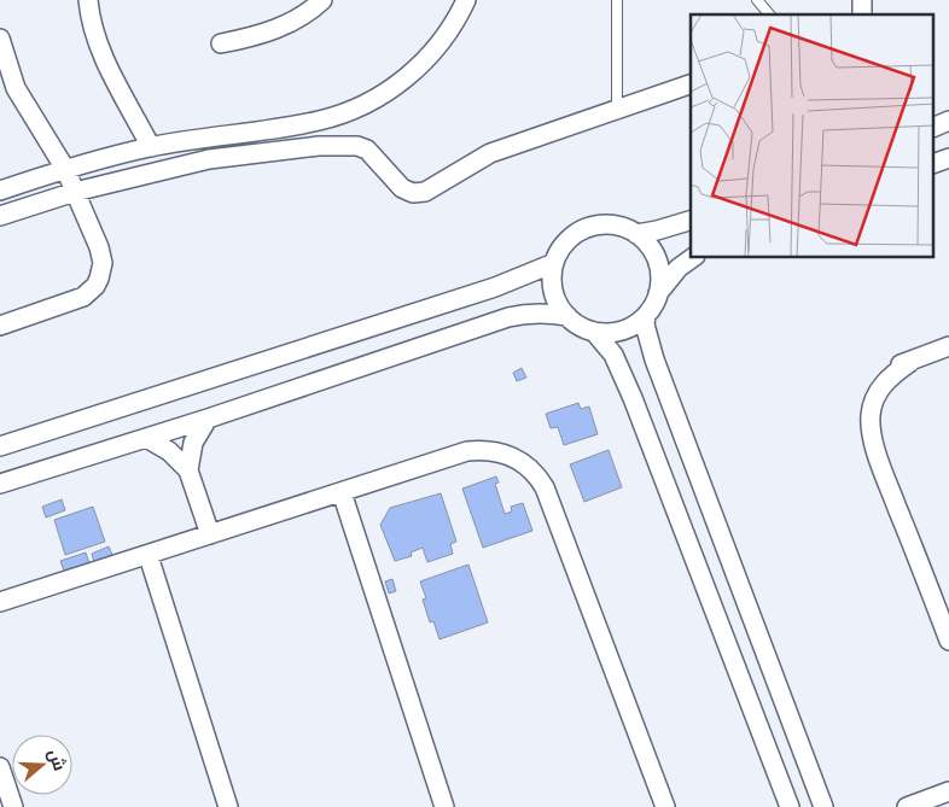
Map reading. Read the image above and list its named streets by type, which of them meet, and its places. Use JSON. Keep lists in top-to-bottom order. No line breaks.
{"north":"right"}
